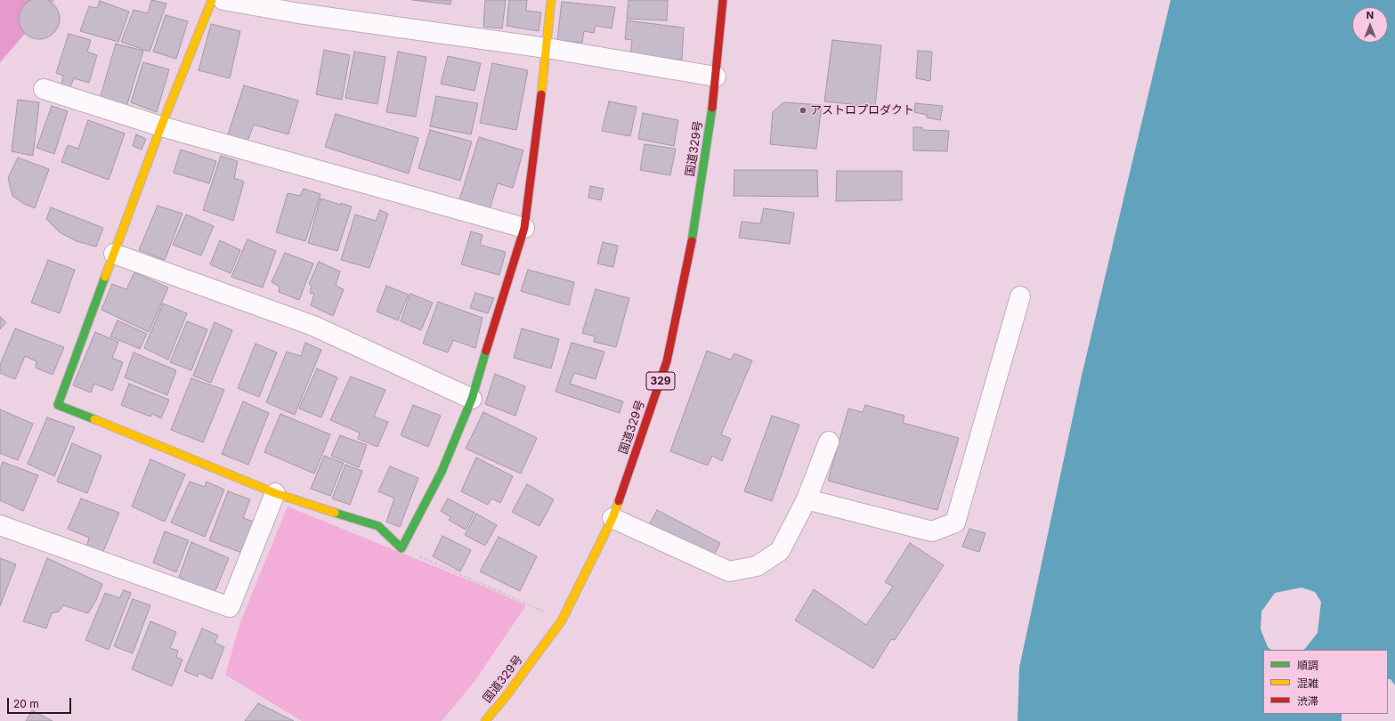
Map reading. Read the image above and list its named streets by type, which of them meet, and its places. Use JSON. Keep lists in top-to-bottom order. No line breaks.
{"streets":{"main road":["国道329号","329"]},"places":["アストロプロダクト"],"legend":["順調","混雑","渋滞"],"scale_bar":"20 m","north":"top"}
